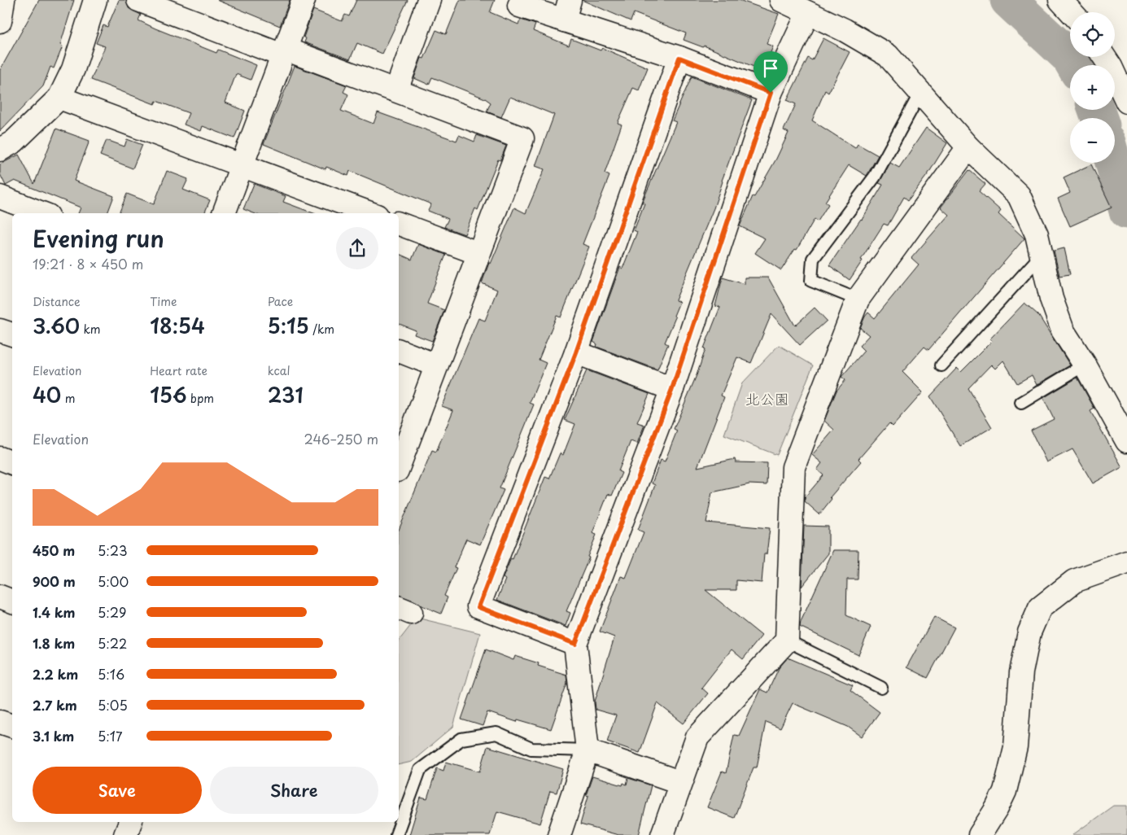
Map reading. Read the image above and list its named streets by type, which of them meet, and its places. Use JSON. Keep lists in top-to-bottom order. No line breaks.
{"parks":["北公園"],"page":{"map_buttons":["+","−"],"heading":["Evening run","19:21 · 8 × 450 m"],"stats":[["Distance","3.60 km"],["Time","18:54"],["Pace","5:15 /km"],["Elevation","40 m"],["Heart rate","156 bpm"],["kcal","231"]],"chart":["Elevation","246–250 m"],"list":[{"name":"450 m","note":"5:23"},{"name":"900 m","note":"5:00"},{"name":"1.4 km","note":"5:29"},{"name":"1.8 km","note":"5:22"},{"name":"2.2 km","note":"5:16"},{"name":"2.7 km","note":"5:05"},{"name":"3.1 km","note":"5:17"}],"buttons":["Save","Share"]}}
